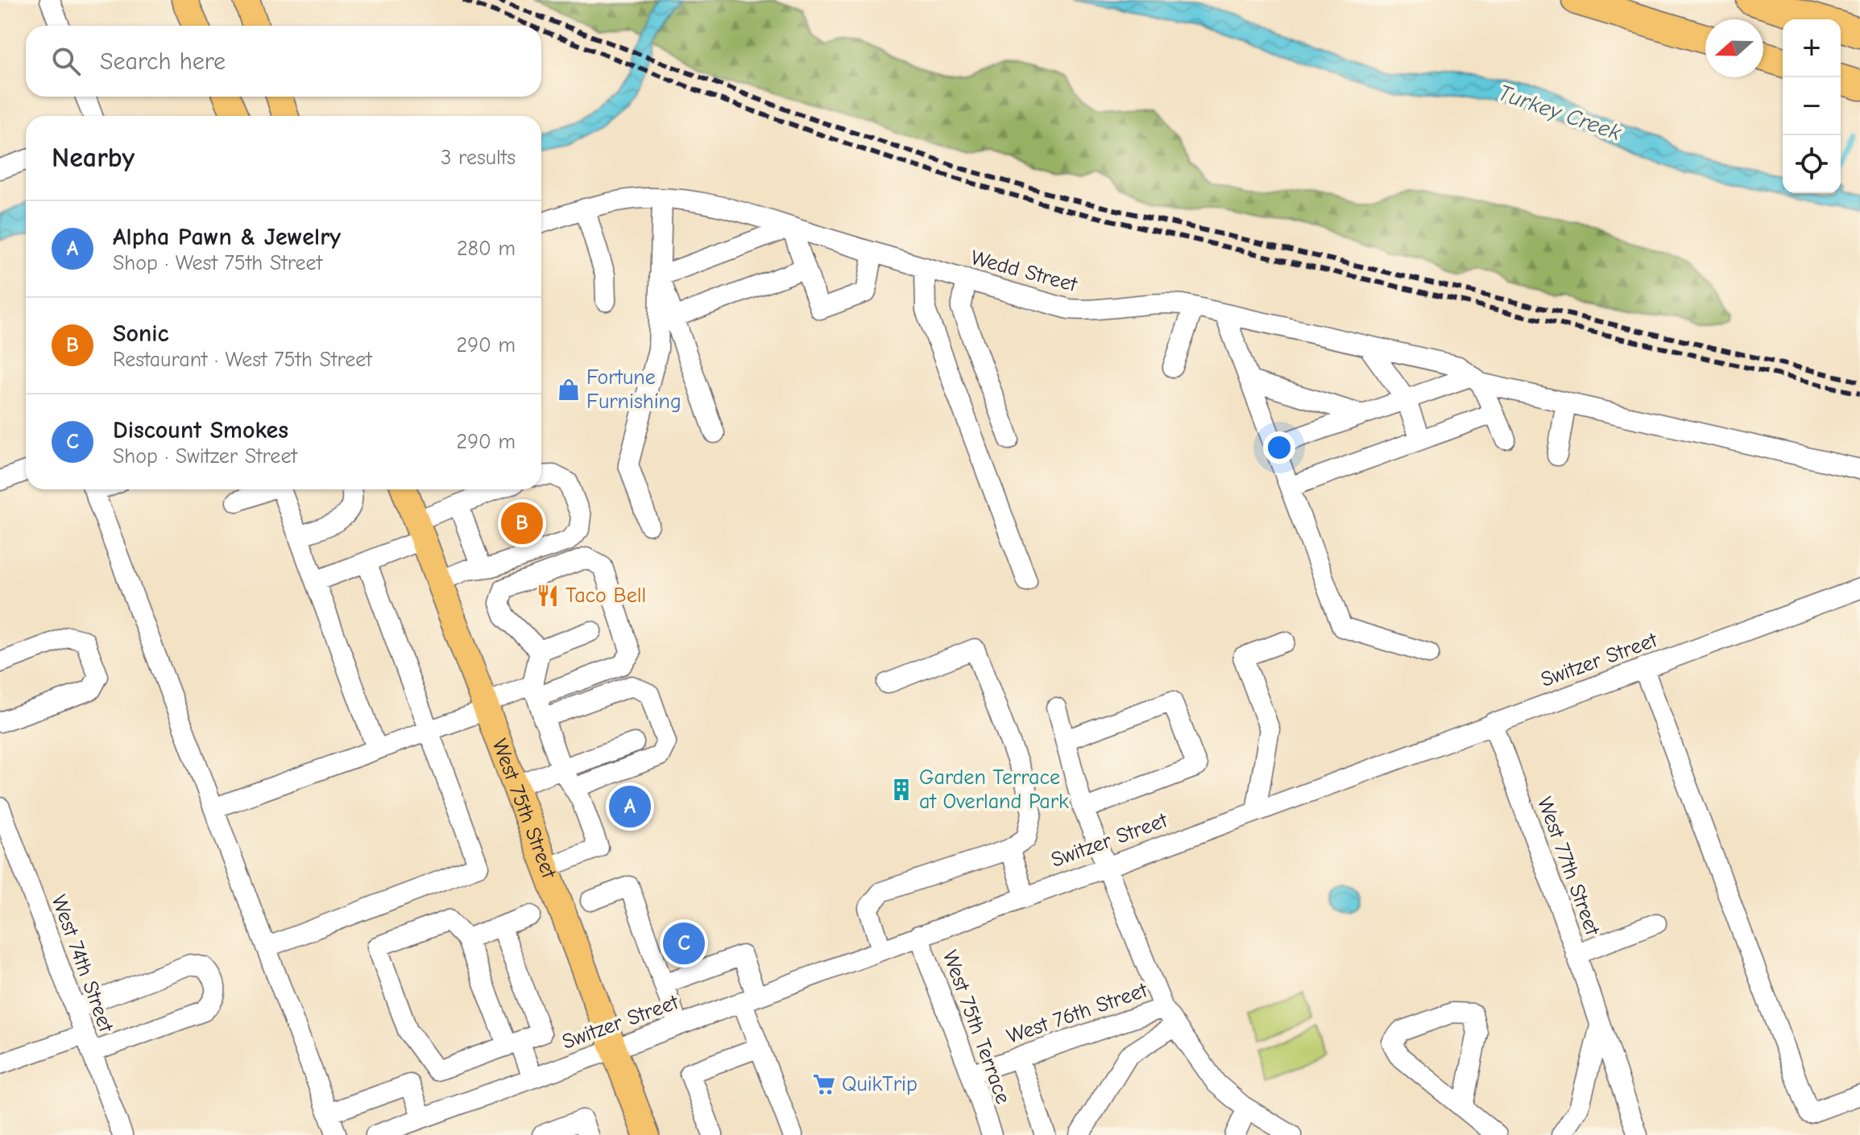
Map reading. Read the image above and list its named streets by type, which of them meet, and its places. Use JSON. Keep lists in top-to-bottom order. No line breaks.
{"streets":{"main road":["West 75th Street"],"street":["Wedd Street","Switzer Street","West 77th Street","West 74th Street","West 76th Street","West 75th Terrace"]},"crossings":[["Switzer Street","West 75th Street"],["Switzer Street","West 77th Street"],["Switzer Street","West 76th Street"],["Switzer Street","West 75th Terrace"],["West 76th Street","West 75th Terrace"]],"water":["Turkey Creek"],"places":{"shop":["Fortune Furnishing"],"restaurant":["Taco Bell"],"building":["Garden Terrace at Overland Park"],"supermarket":["QuikTrip"]},"north":"left","page":{"map_buttons":["+","−"],"search":"Search here","heading":["Nearby","3 results"],"list":[{"mark":"A","name":"Alpha Pawn & Jewelry","note":"Shop · West 75th Street","value":"280 m"},{"mark":"B","name":"Sonic","note":"Restaurant · West 75th Street","value":"290 m"},{"mark":"C","name":"Discount Smokes","note":"Shop · Switzer Street","value":"290 m"}],"pins":["B","A","C"]}}
